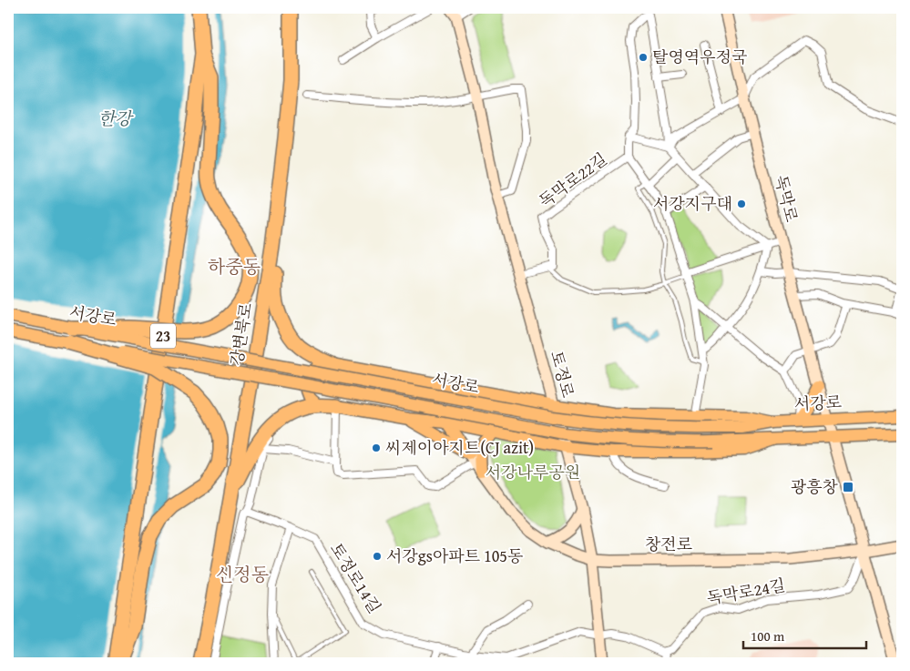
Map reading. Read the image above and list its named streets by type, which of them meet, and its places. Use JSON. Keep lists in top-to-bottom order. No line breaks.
{"streets":{"highway":["강변북로","23"],"main road":["독막로","서강로","토정로","창전로"],"street":["독막로22길","토정로14길","독막로24길"]},"crossings":[["독막로","서강로"],["독막로","창전로"],["독막로","독막로24길"],["토정로","창전로"],["토정로","토정로14길"],["창전로","독막로24길"]],"districts":["하중동","신정동"],"water":["한강"],"parks":["서강나루공원"],"places":{"other":["탈영역우정국","서강지구대","씨제이아지트(CJ azit)","서강gs아파트 105동"],"transit":["광흥창"]},"scale_bar":"100 m"}
